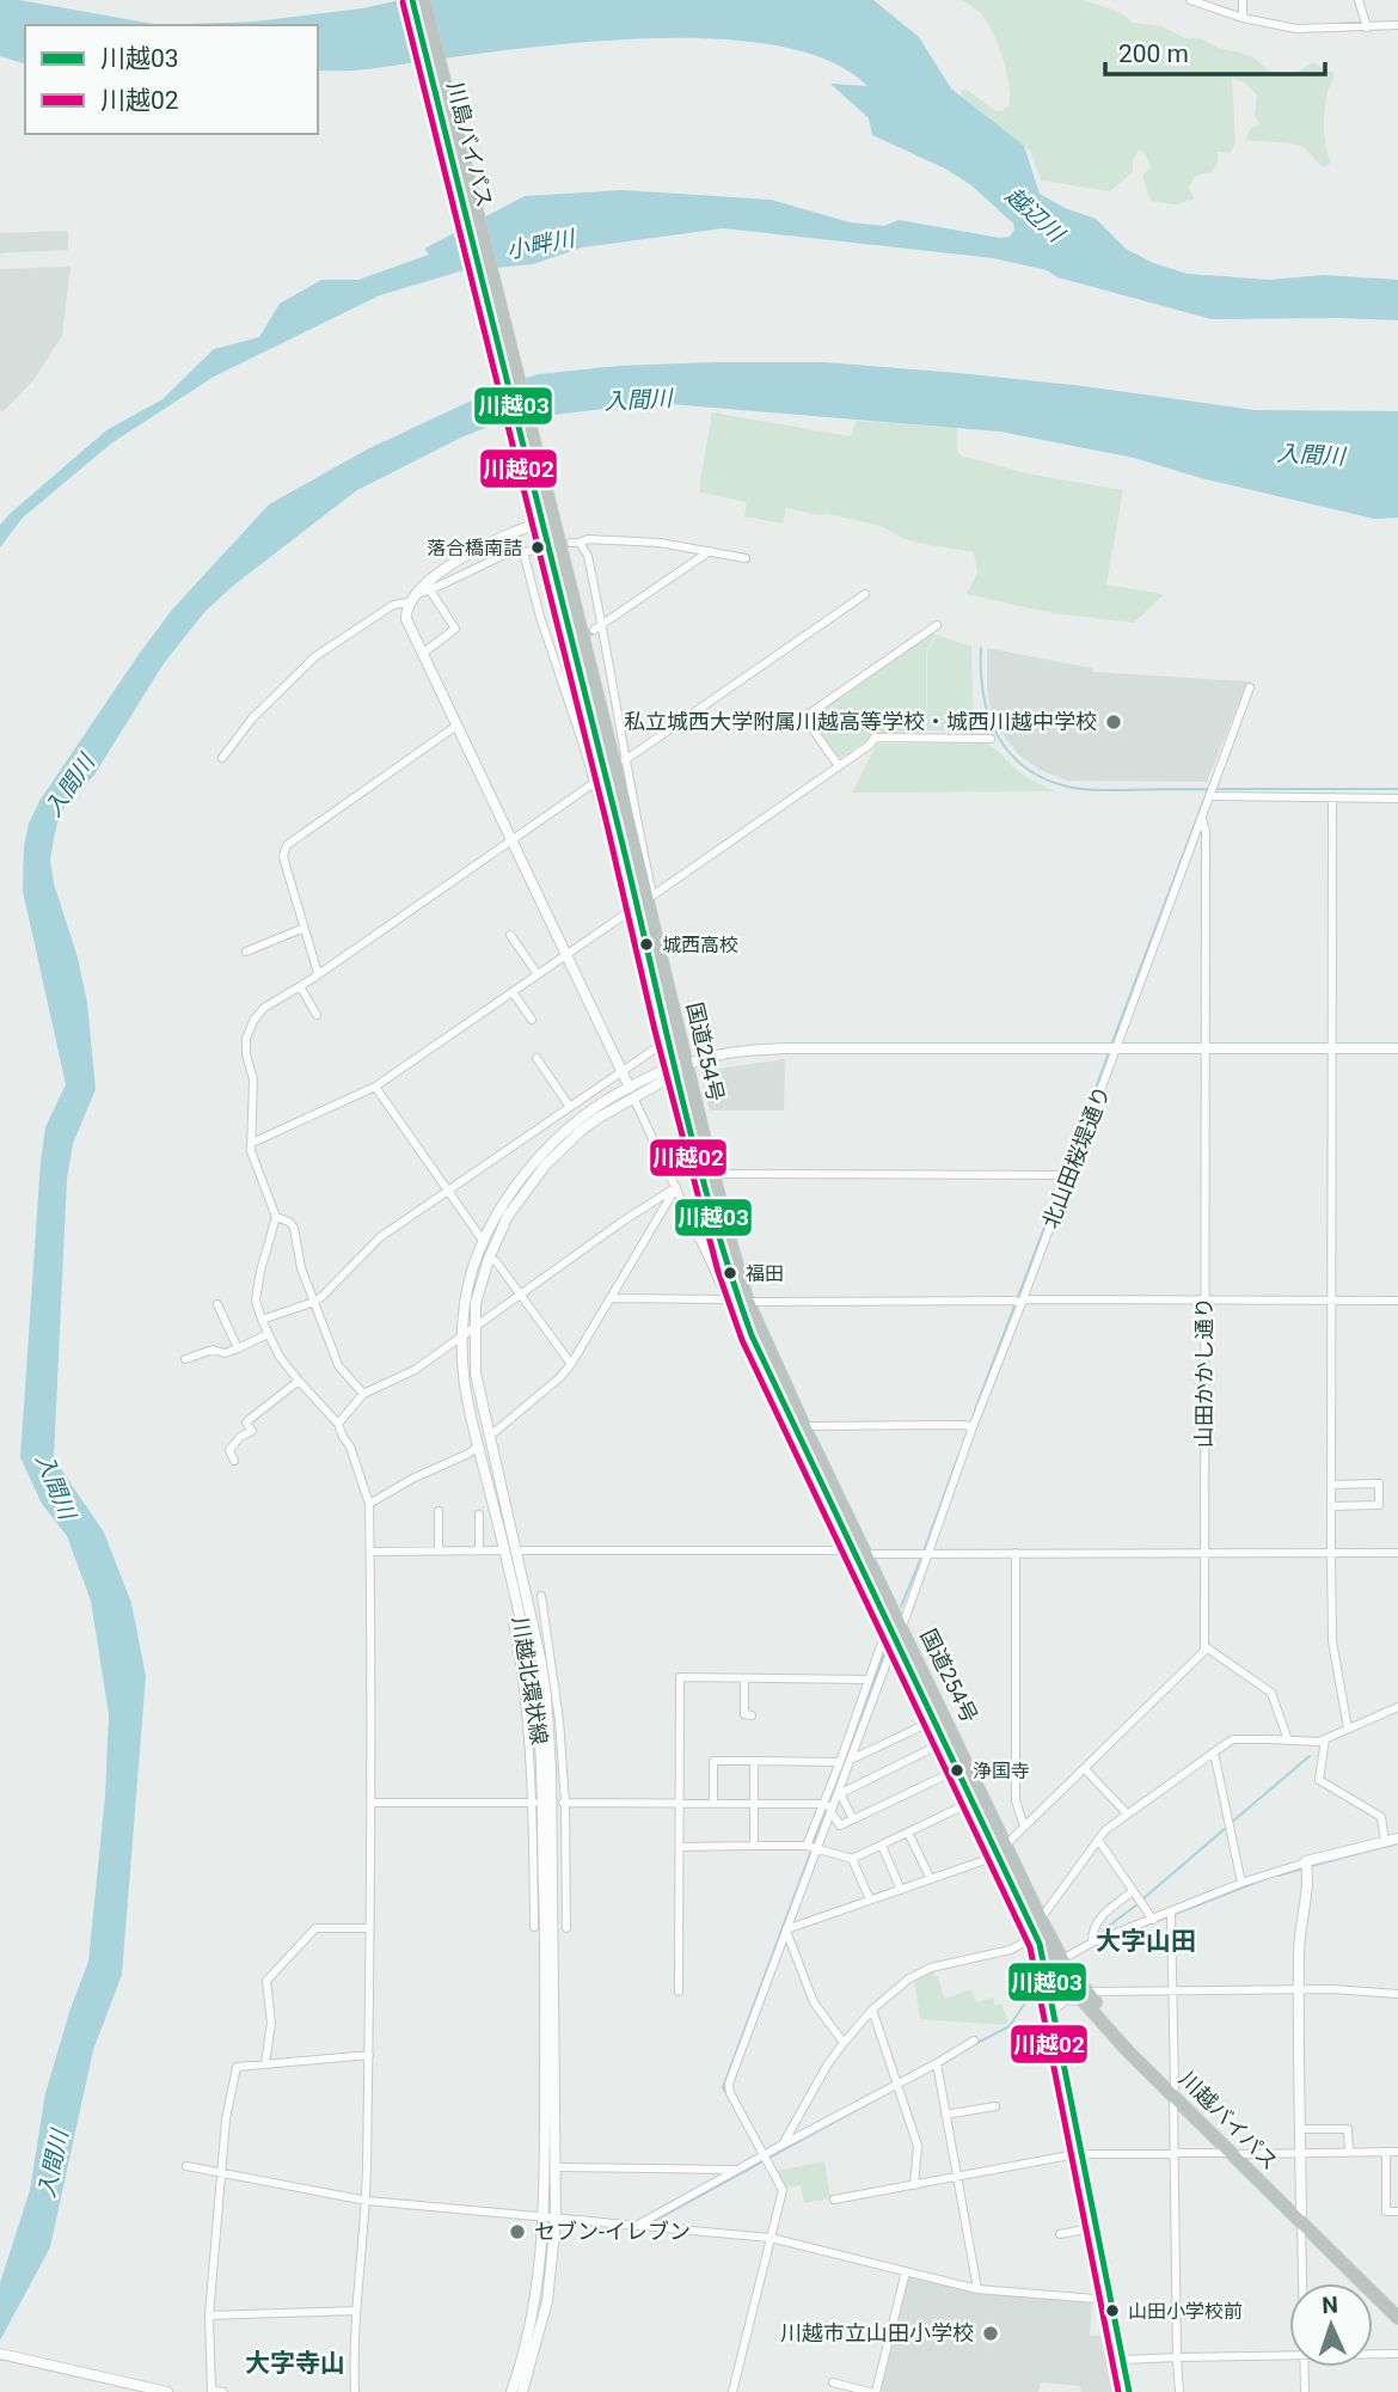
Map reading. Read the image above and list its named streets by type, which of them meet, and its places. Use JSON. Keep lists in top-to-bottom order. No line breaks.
{"streets":{"highway":["川島バイパス","国道254号","川越バイパス"],"main road":["川越北環状線"],"street":["北山田桜堤通り","山田かかし通り"]},"crossings":[["川島バイパス","国道254号"],["国道254号","北山田桜堤通り"],["国道254号","川越北環状線"],["国道254号","川越バイパス"],["北山田桜堤通り","山田かかし通り"],["北山田桜堤通り","川越北環状線"],["山田かかし通り","川越北環状線"]],"districts":["大字山田","大字寺山"],"water":["越辺川","小畔川","入間川"],"places":["落合橋南詰","私立城西大学附属川越高等学校・城西川越中学校","城西高校","福田","浄国寺","セブン-イレブン","山田小学校前","川越市立山田小学校"],"lines":["transit line 川越03","transit line 川越02"],"legend":["川越03","川越02"],"scale_bar":"200 m","north":"top"}
